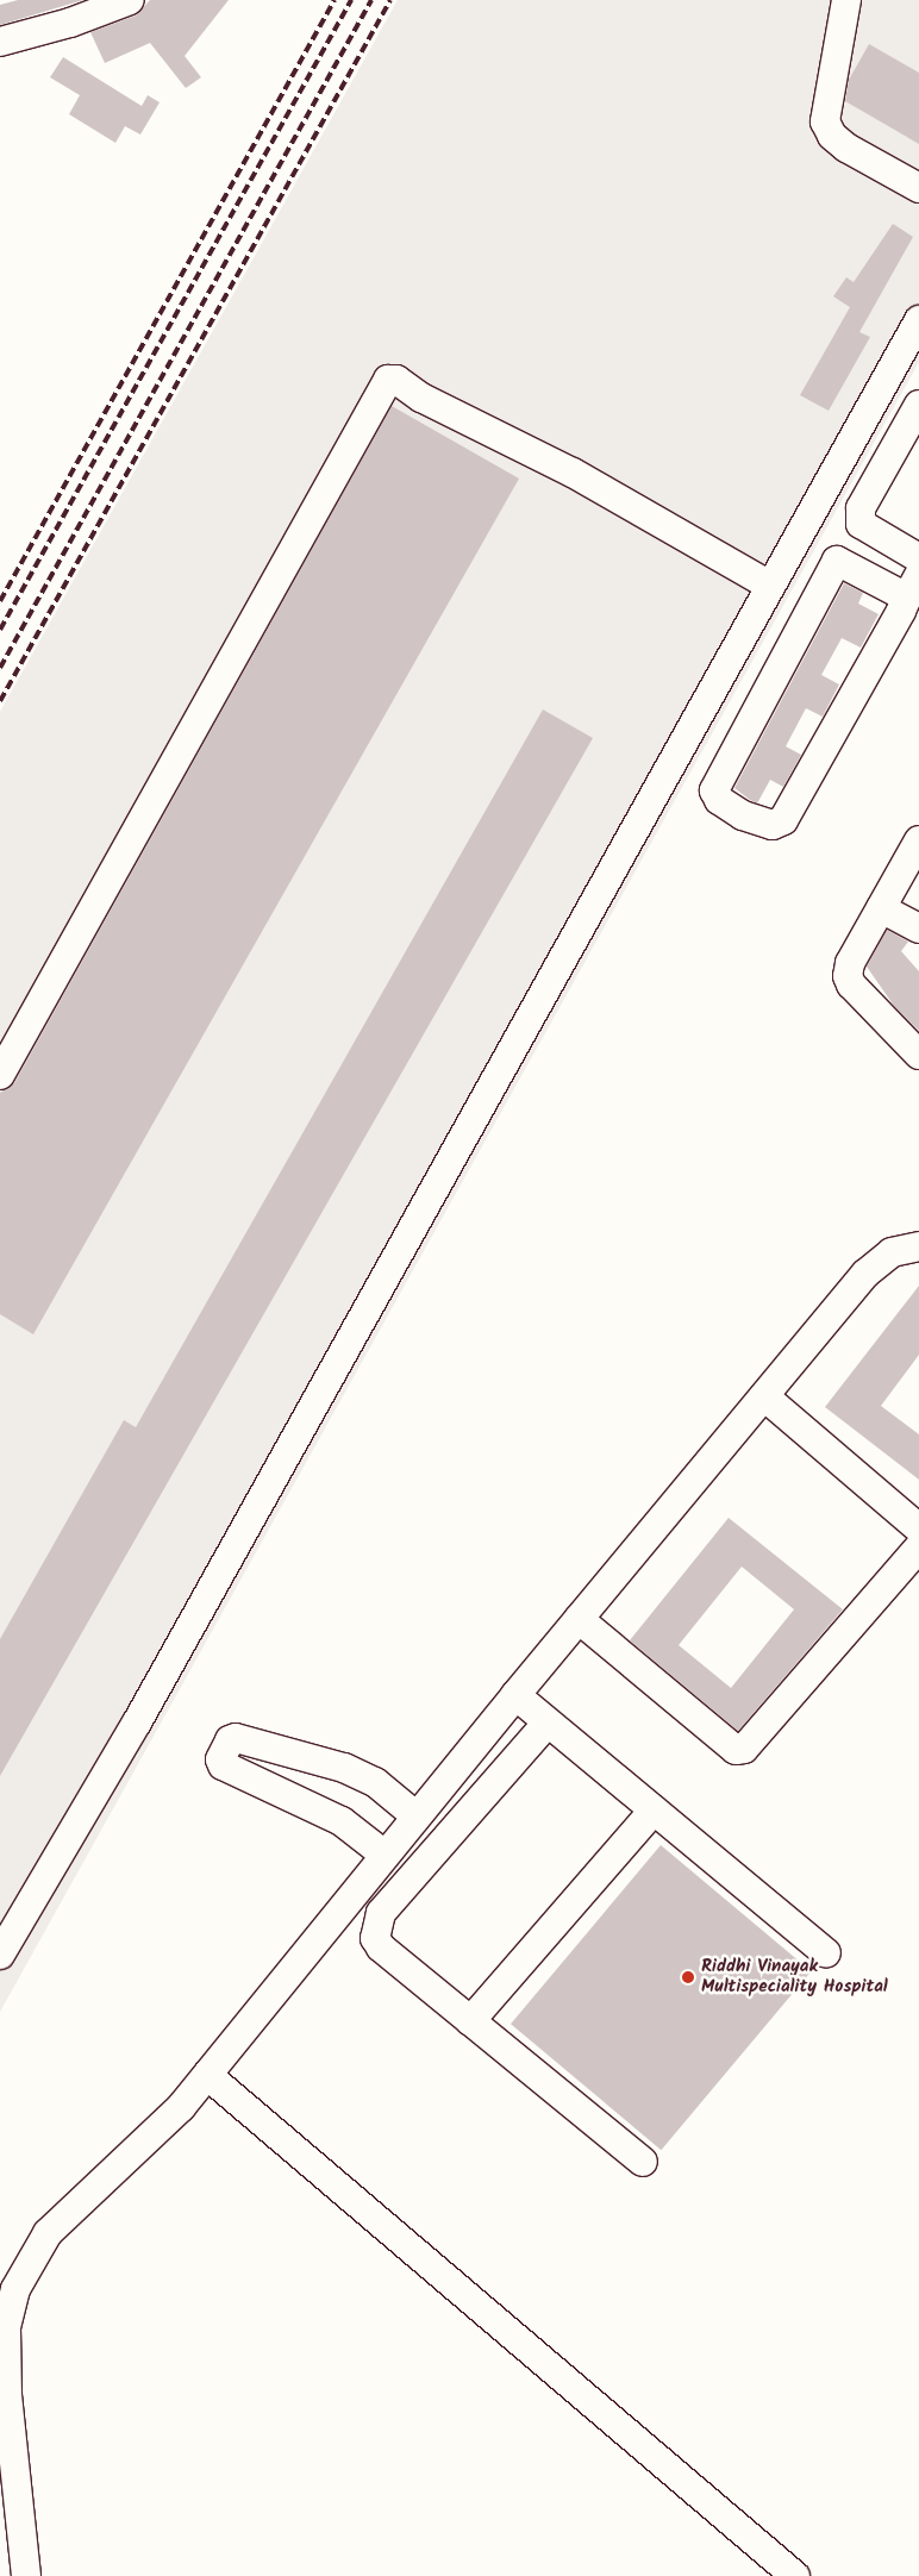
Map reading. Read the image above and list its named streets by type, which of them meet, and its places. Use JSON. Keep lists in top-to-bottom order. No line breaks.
{"places":["Riddhi Vinayak Multispeciality Hospital"]}
